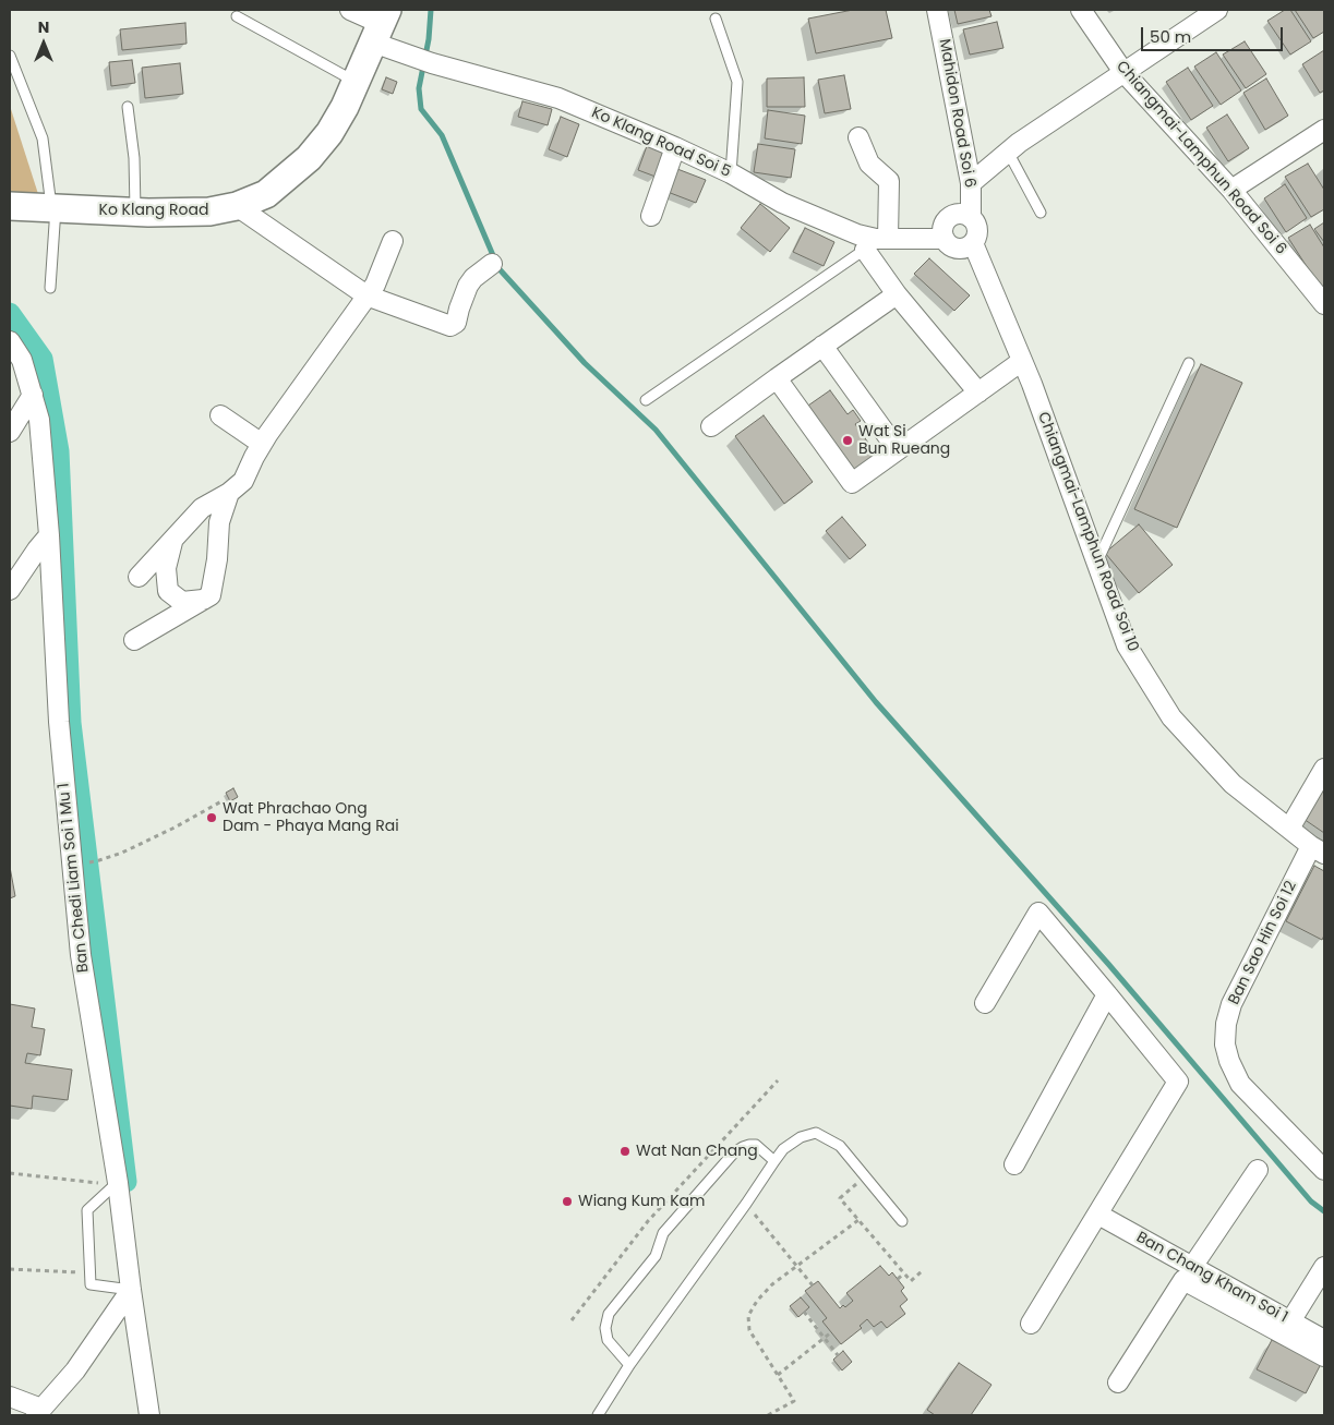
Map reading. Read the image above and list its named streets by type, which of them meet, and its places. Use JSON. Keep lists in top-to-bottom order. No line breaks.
{"streets":{"street":["Mahidon Road Soi 6","Ko Klang Road Soi 5","Chiangmai-Lamphun Road Soi 6","Ko Klang Road","Chiangmai-Lamphun Road Soi 10","Ban Chedi Liam Soi 1 Mu 1","Ban Sao Hin Soi 12","Ban Chang Kham Soi 1"]},"crossings":[["Mahidon Road Soi 6","Ko Klang Road Soi 5"],["Mahidon Road Soi 6","Chiangmai-Lamphun Road Soi 10"],["Ko Klang Road Soi 5","Ko Klang Road"],["Ko Klang Road Soi 5","Chiangmai-Lamphun Road Soi 10"],["Chiangmai-Lamphun Road Soi 10","Ban Sao Hin Soi 12"]],"places":["Wat Si Bun Rueang","Wat Phrachao Ong Dam - Phaya Mang Rai","Wat Nan Chang","Wiang Kum Kam"],"scale_bar":"50 m","north":"top"}
